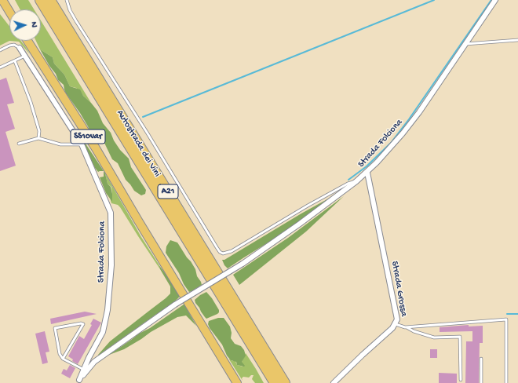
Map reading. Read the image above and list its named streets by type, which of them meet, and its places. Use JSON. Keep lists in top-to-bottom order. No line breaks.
{"streets":{"highway":["SS10var","Autostrada dei Vini","A21"],"street":["Strada Folciona","Strada Grossa"]},"crossings":[["Strada Folciona","Strada Grossa"]],"north":"right"}
